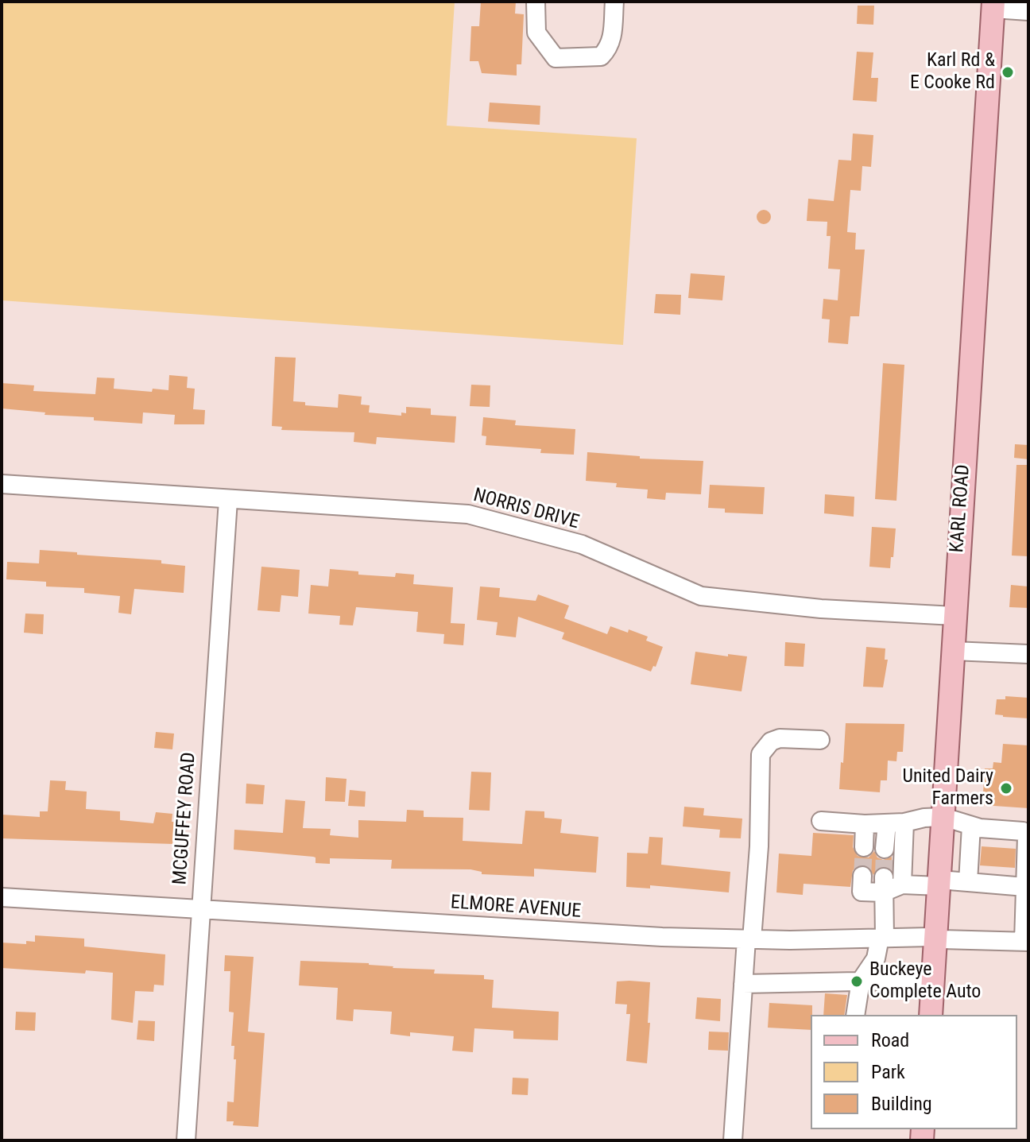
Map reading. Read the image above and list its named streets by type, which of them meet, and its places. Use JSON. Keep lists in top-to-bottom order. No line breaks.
{"streets":{"main road":["KARL ROAD"],"street":["NORRIS DRIVE","MCGUFFEY ROAD","ELMORE AVENUE"]},"crossings":[["KARL ROAD","NORRIS DRIVE"],["KARL ROAD","ELMORE AVENUE"],["NORRIS DRIVE","MCGUFFEY ROAD"],["MCGUFFEY ROAD","ELMORE AVENUE"]],"places":["Karl Rd & E Cooke Rd","United Dairy Farmers","Buckeye Complete Auto"],"legend":["Road","Park","Building"]}
